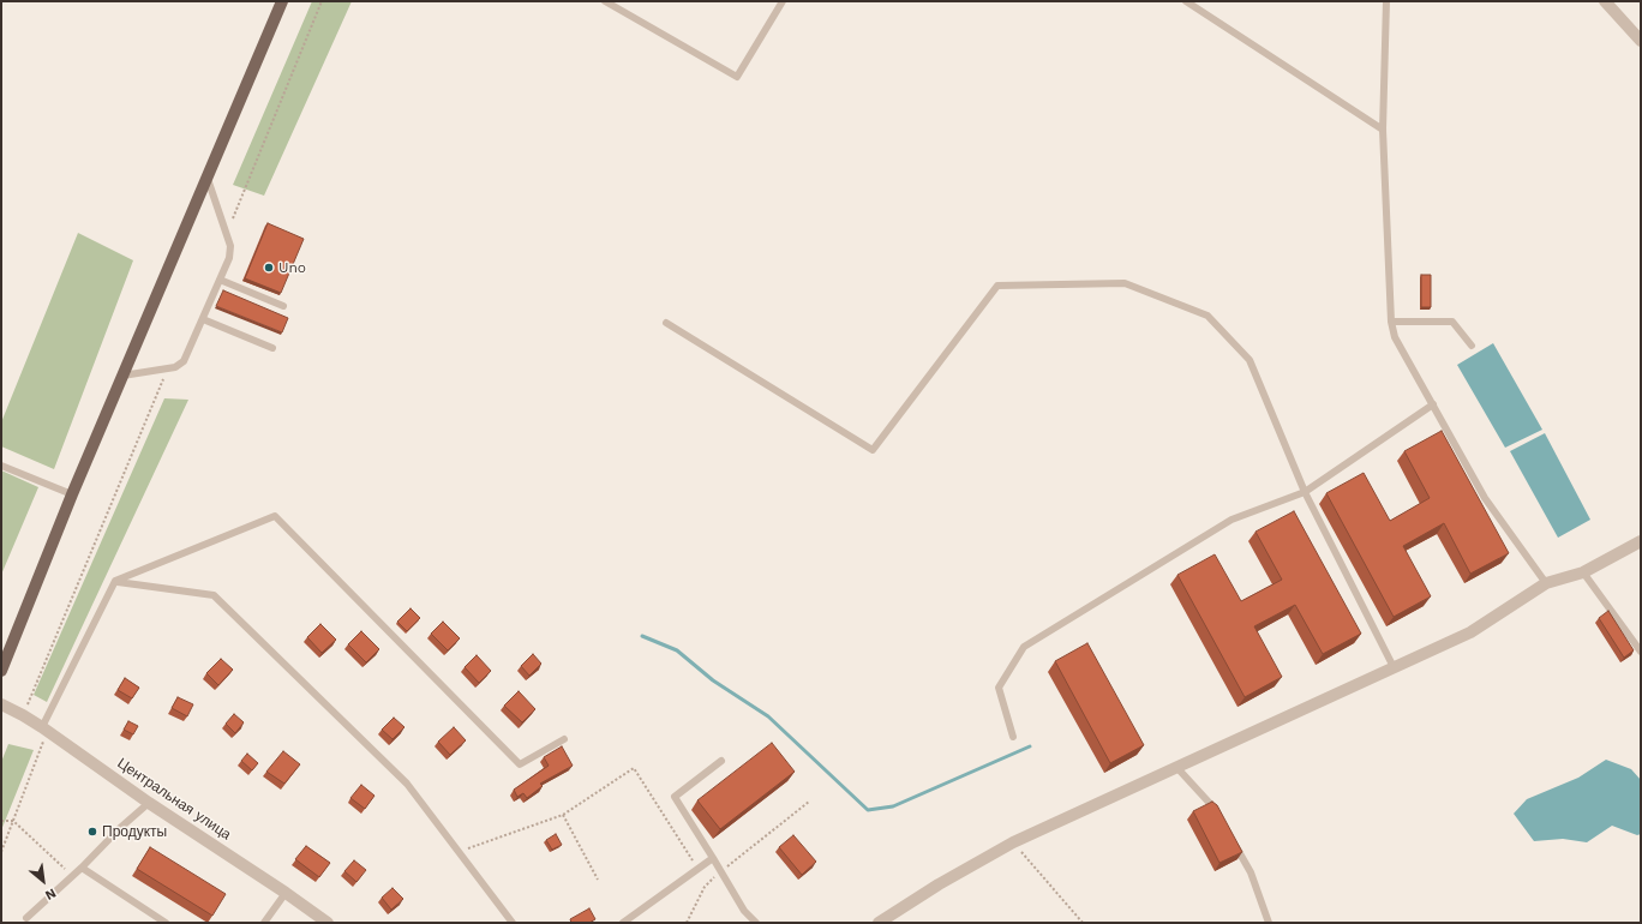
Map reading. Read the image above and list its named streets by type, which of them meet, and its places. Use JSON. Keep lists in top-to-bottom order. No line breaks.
{"streets":{"street":["Центральная улица"]},"places":["Uno","Продукты"],"north":"bottom right"}
